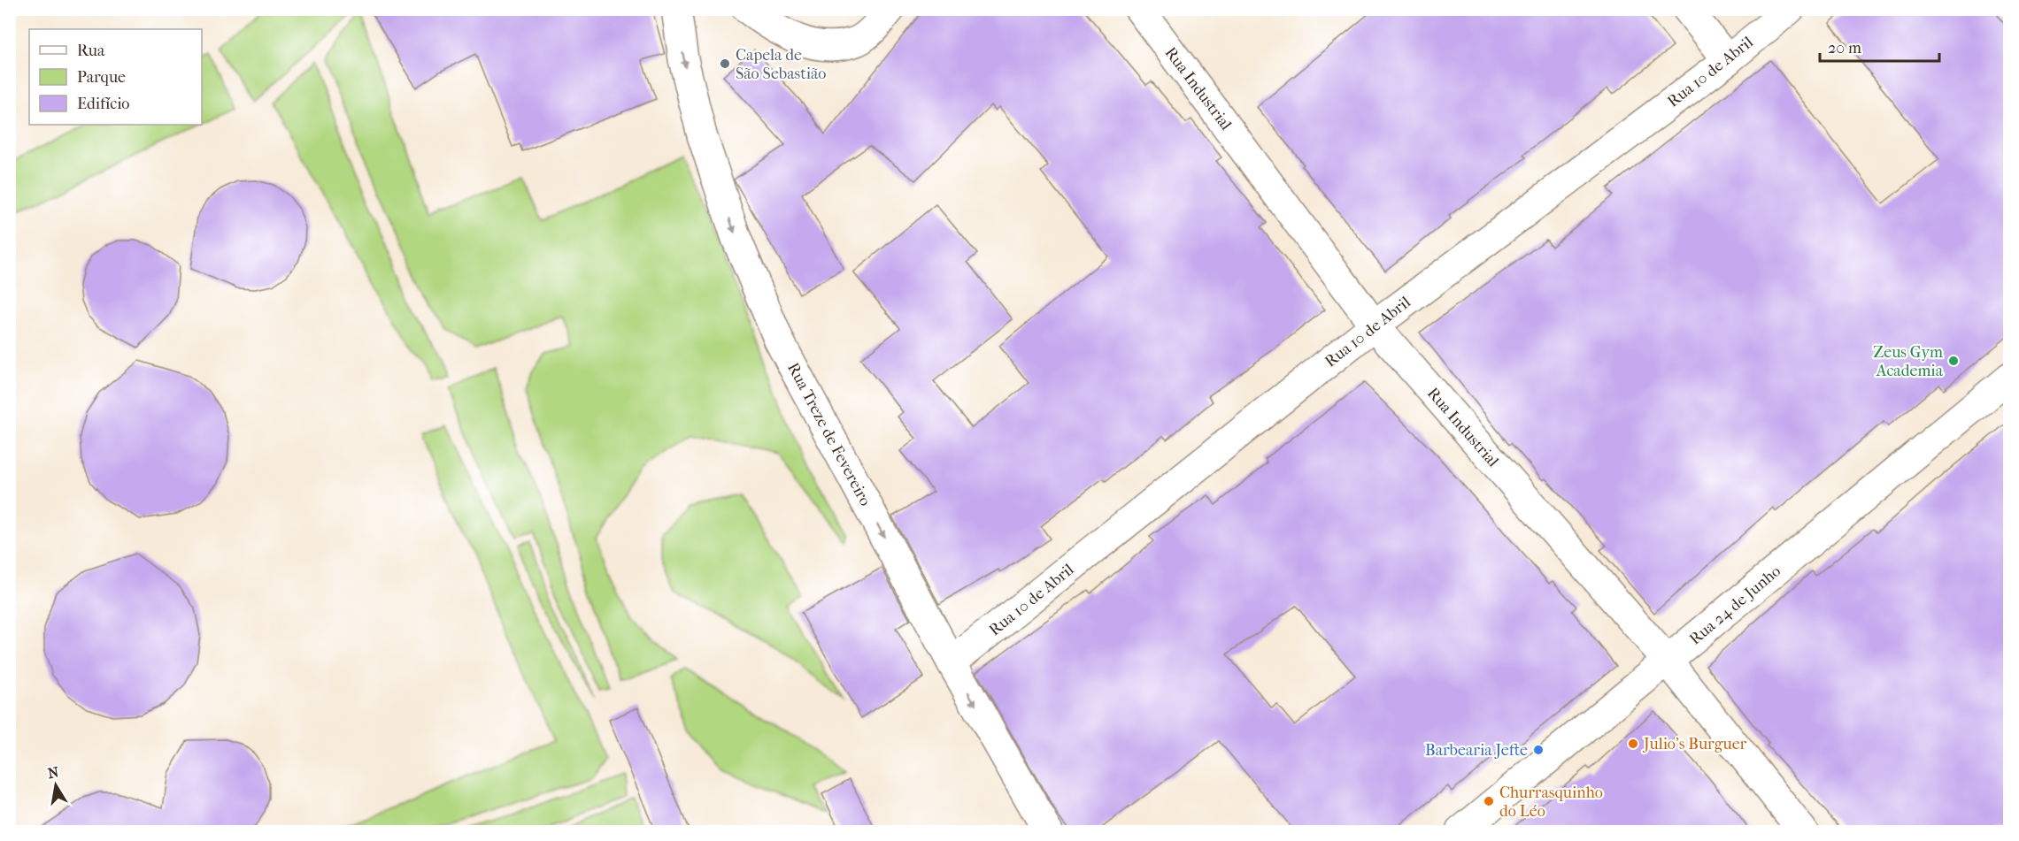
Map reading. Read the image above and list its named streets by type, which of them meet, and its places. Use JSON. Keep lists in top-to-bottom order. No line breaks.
{"streets":{"street":["Rua 10 de Abril","Rua Industrial","Rua Treze de Fevereiro","Rua 24 de Junho"]},"crossings":[["Rua 10 de Abril","Rua Industrial"],["Rua 10 de Abril","Rua Treze de Fevereiro"],["Rua Industrial","Rua 24 de Junho"]],"one_way":["Rua Treze de Fevereiro"],"places":["Capela de São Sebastião","Zeus Gym Academia","Julio's Burguer","Barbearia Jefte","Churrasquinho do Léo"],"legend":["Rua","Parque","Edifício"],"scale_bar":"20 m","north":"top"}
